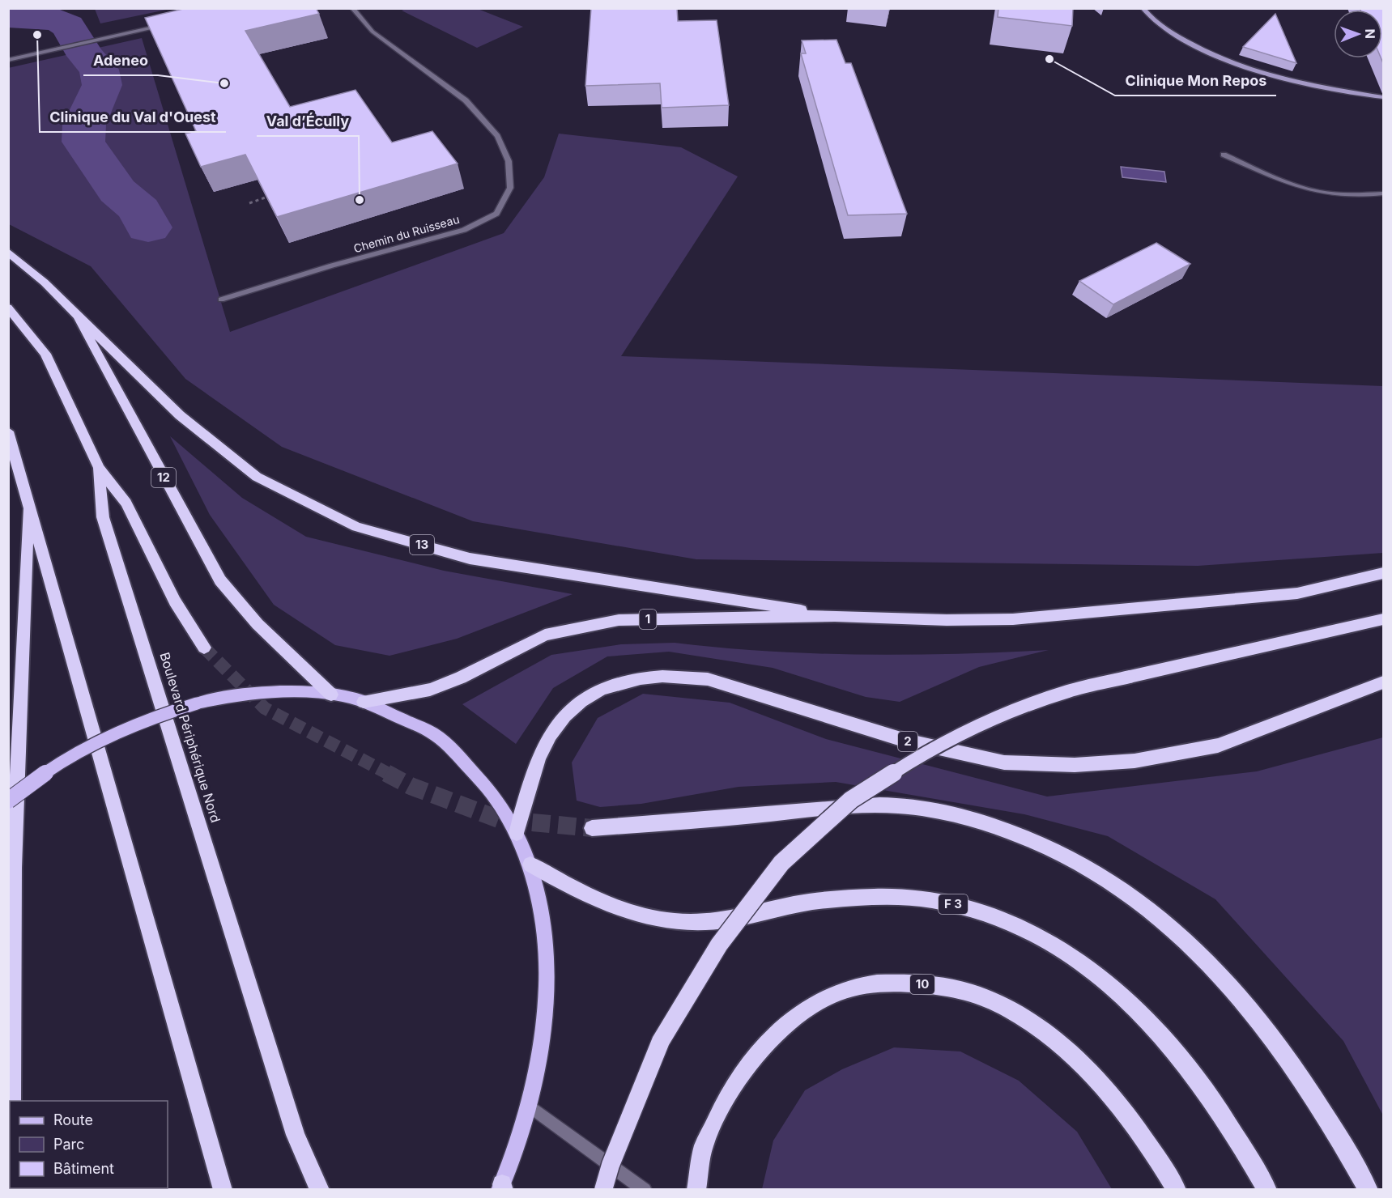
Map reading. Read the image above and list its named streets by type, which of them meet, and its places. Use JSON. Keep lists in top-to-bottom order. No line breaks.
{"streets":{"highway":["12","13","1","Boulevard Périphérique Nord","2","F 3","10"],"street":["Chemin du Ruisseau"]},"crossings":[["12","13"],["13","1"]],"places":["Clinique du Val d'Ouest","Clinique Mon Repos","Adeneo","Val d’Écully"],"legend":["Route","Parc","Bâtiment"],"north":"right"}
